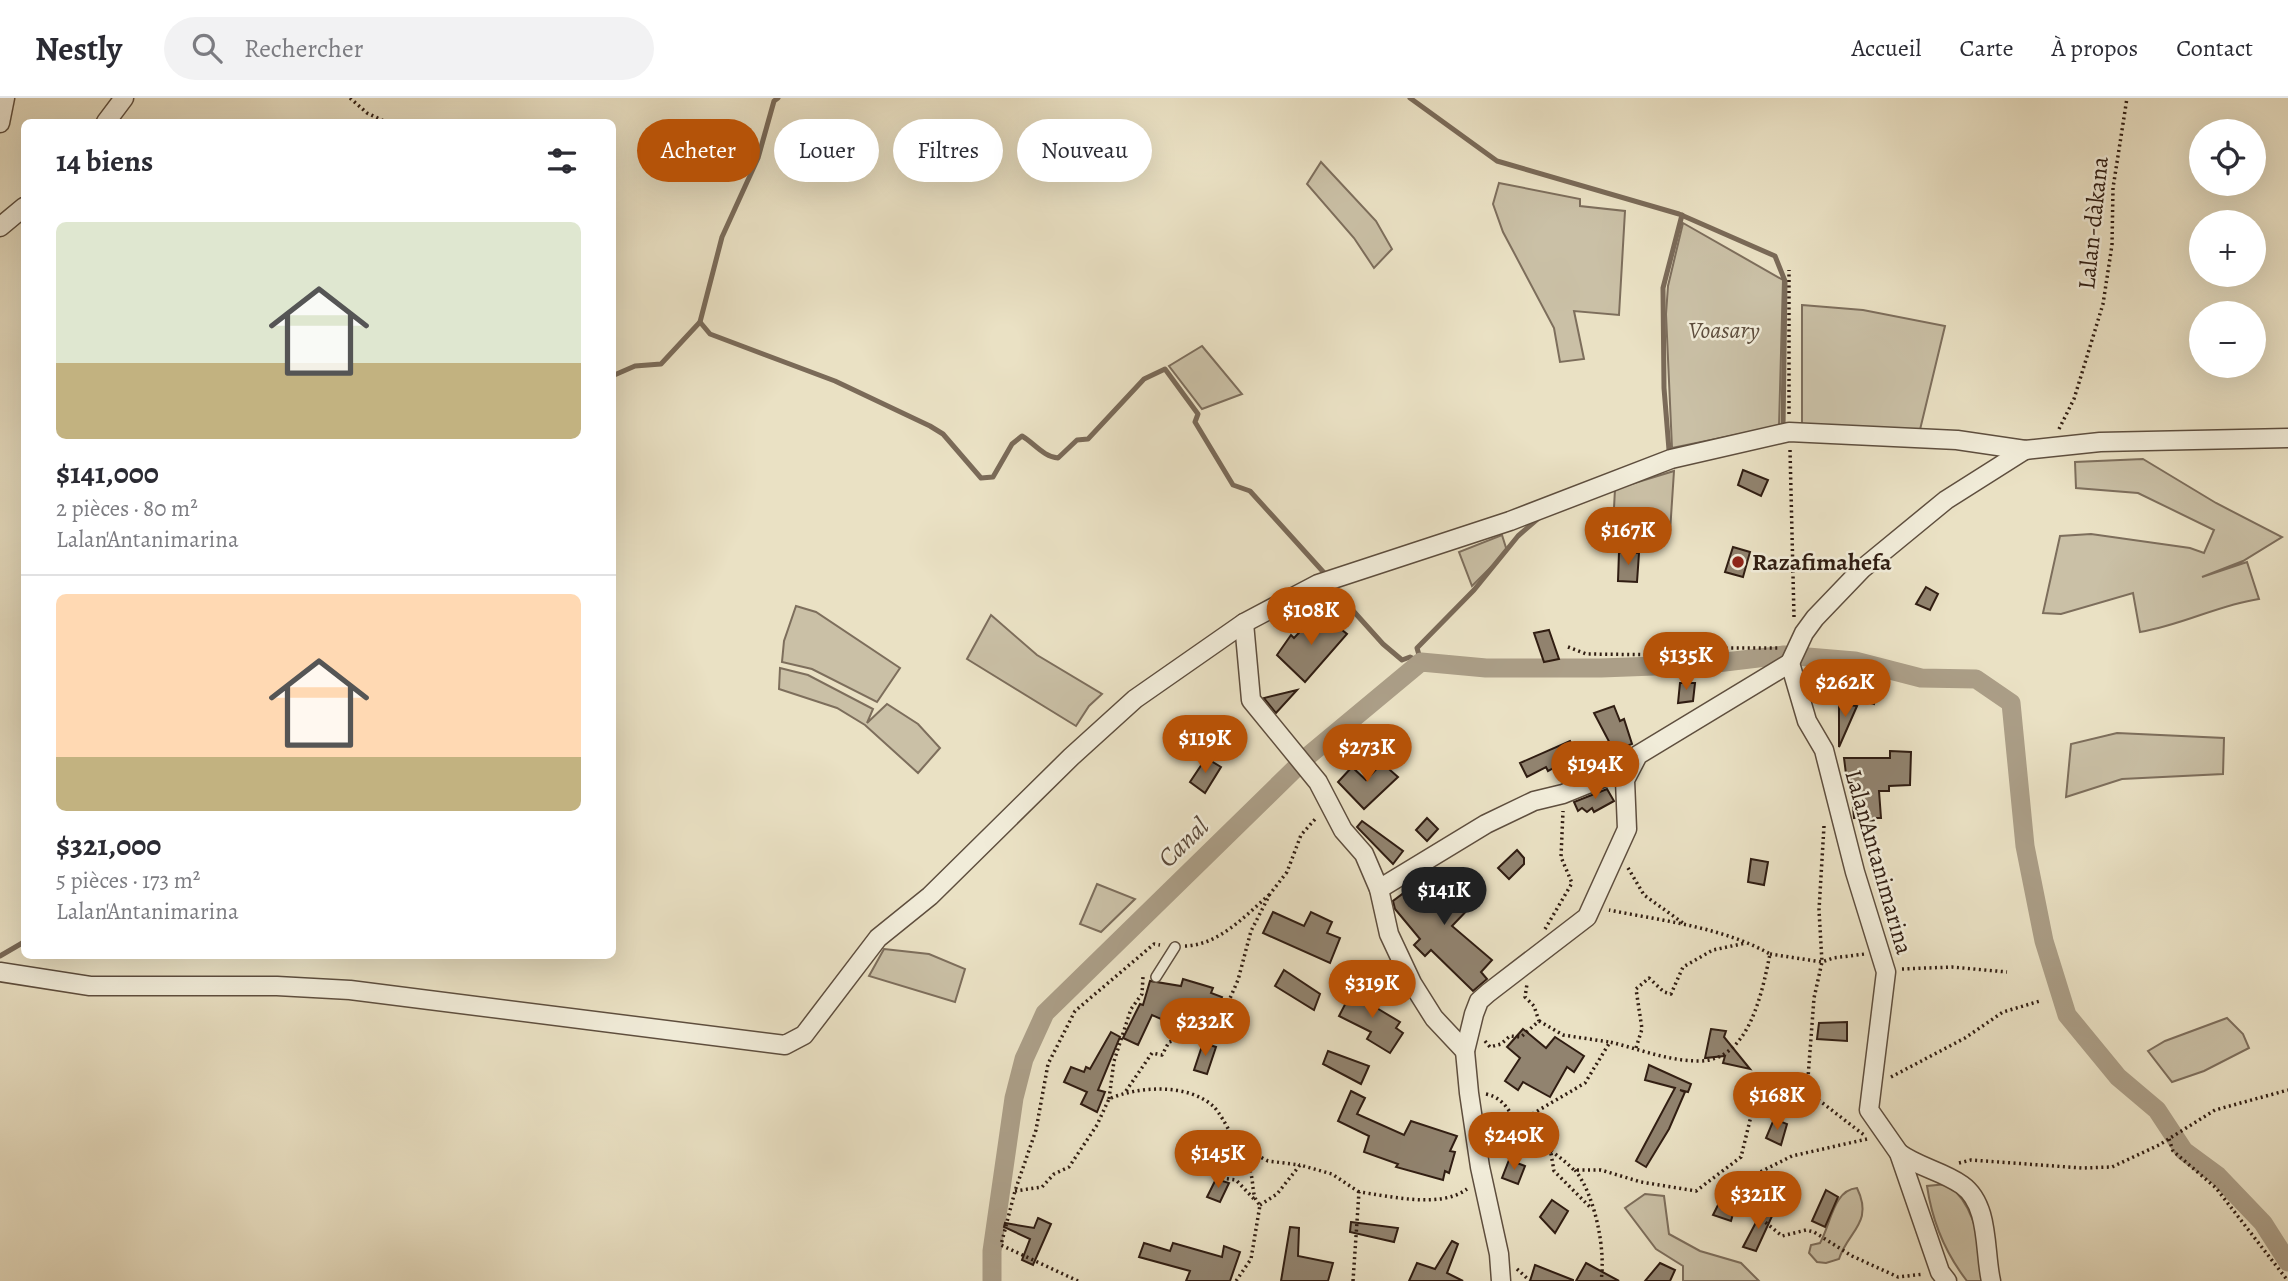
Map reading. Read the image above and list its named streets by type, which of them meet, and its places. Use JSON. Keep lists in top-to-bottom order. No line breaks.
{"streets":{"street":["Lalan'Antanimarina"],"path":["Lalan-dàkana"]},"water":["Canal"],"parks":["Voasary"],"places":["Razafimahefa"],"page":{"header":"Nestly","search":"Rechercher","nav":["Accueil","Carte","À propos","Contact"],"map_buttons":["+","−"],"chip":["Acheter","Louer","Filtres","Nouveau"],"heading":"14 biens","list":[{"name":"$141,000","note":"2 pièces · 80 m² · Lalan'Antanimarina"},{"name":"$321,000","note":"5 pièces · 173 m² · Lalan'Antanimarina"}],"price":["$167K","$108K","$135K","$262K","$119K","$273K","$194K","$141K","$319K","$232K","$168K","$240K","$145K","$321K"]}}
